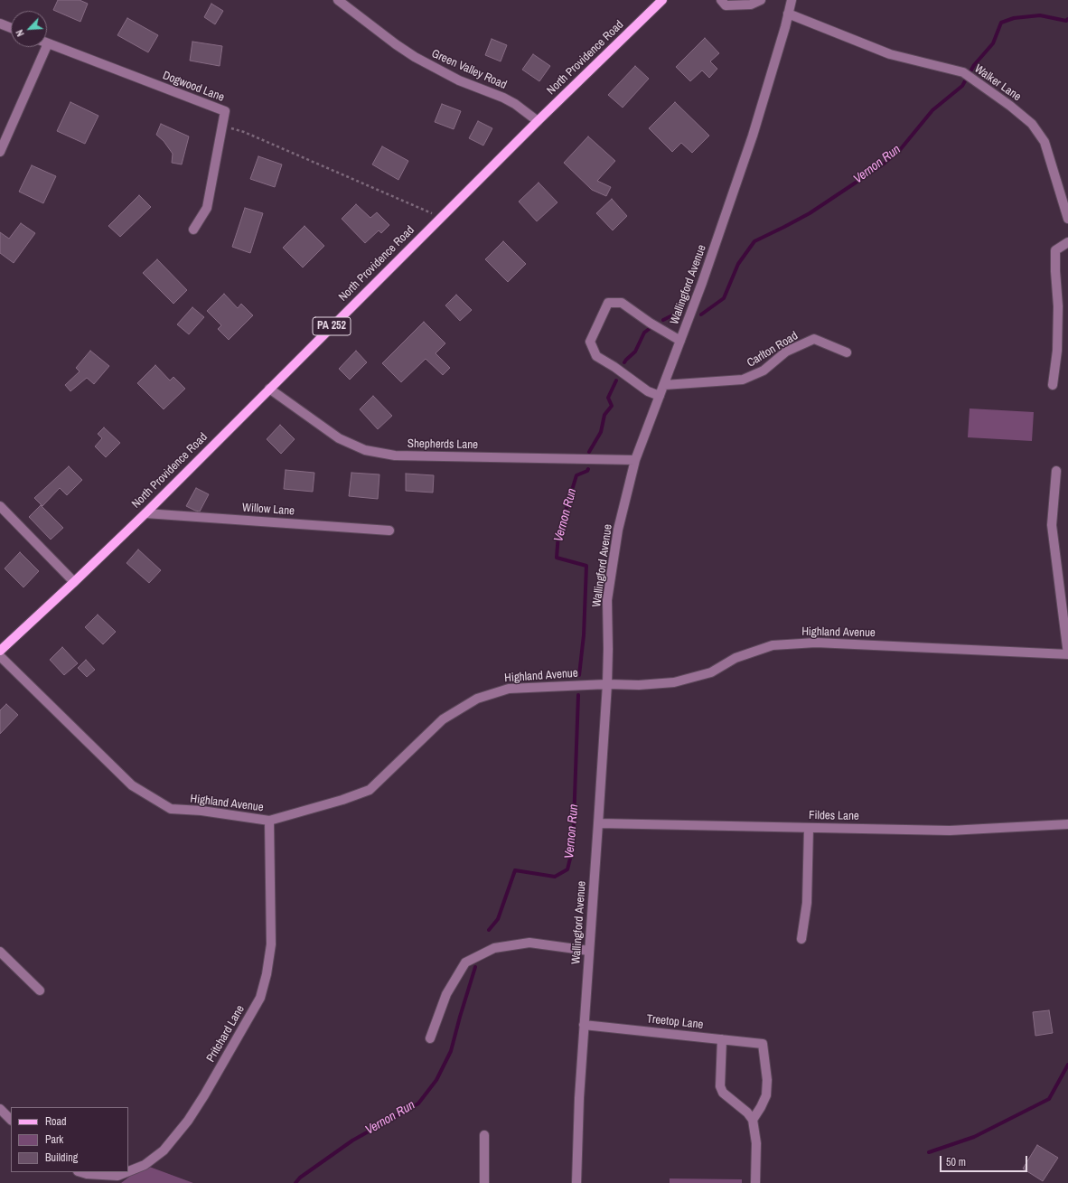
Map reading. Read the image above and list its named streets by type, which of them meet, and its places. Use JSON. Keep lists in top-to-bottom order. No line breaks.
{"streets":{"main road":["North Providence Road","PA 252"],"street":["Green Valley Road","Walker Lane","Dogwood Lane","Wallingford Avenue","Carlton Road","Shepherds Lane","Willow Lane","Highland Avenue","Fildes Lane","Treetop Lane","Pritchard Lane"]},"crossings":[["North Providence Road","Green Valley Road"],["North Providence Road","Shepherds Lane"],["North Providence Road","Willow Lane"],["Walker Lane","Wallingford Avenue"],["Wallingford Avenue","Carlton Road"],["Wallingford Avenue","Shepherds Lane"],["Wallingford Avenue","Highland Avenue"],["Wallingford Avenue","Fildes Lane"],["Wallingford Avenue","Treetop Lane"],["Highland Avenue","Pritchard Lane"]],"water":["Vernon Run"],"legend":["Road","Park","Building"],"scale_bar":"50 m","north":"bottom left"}
